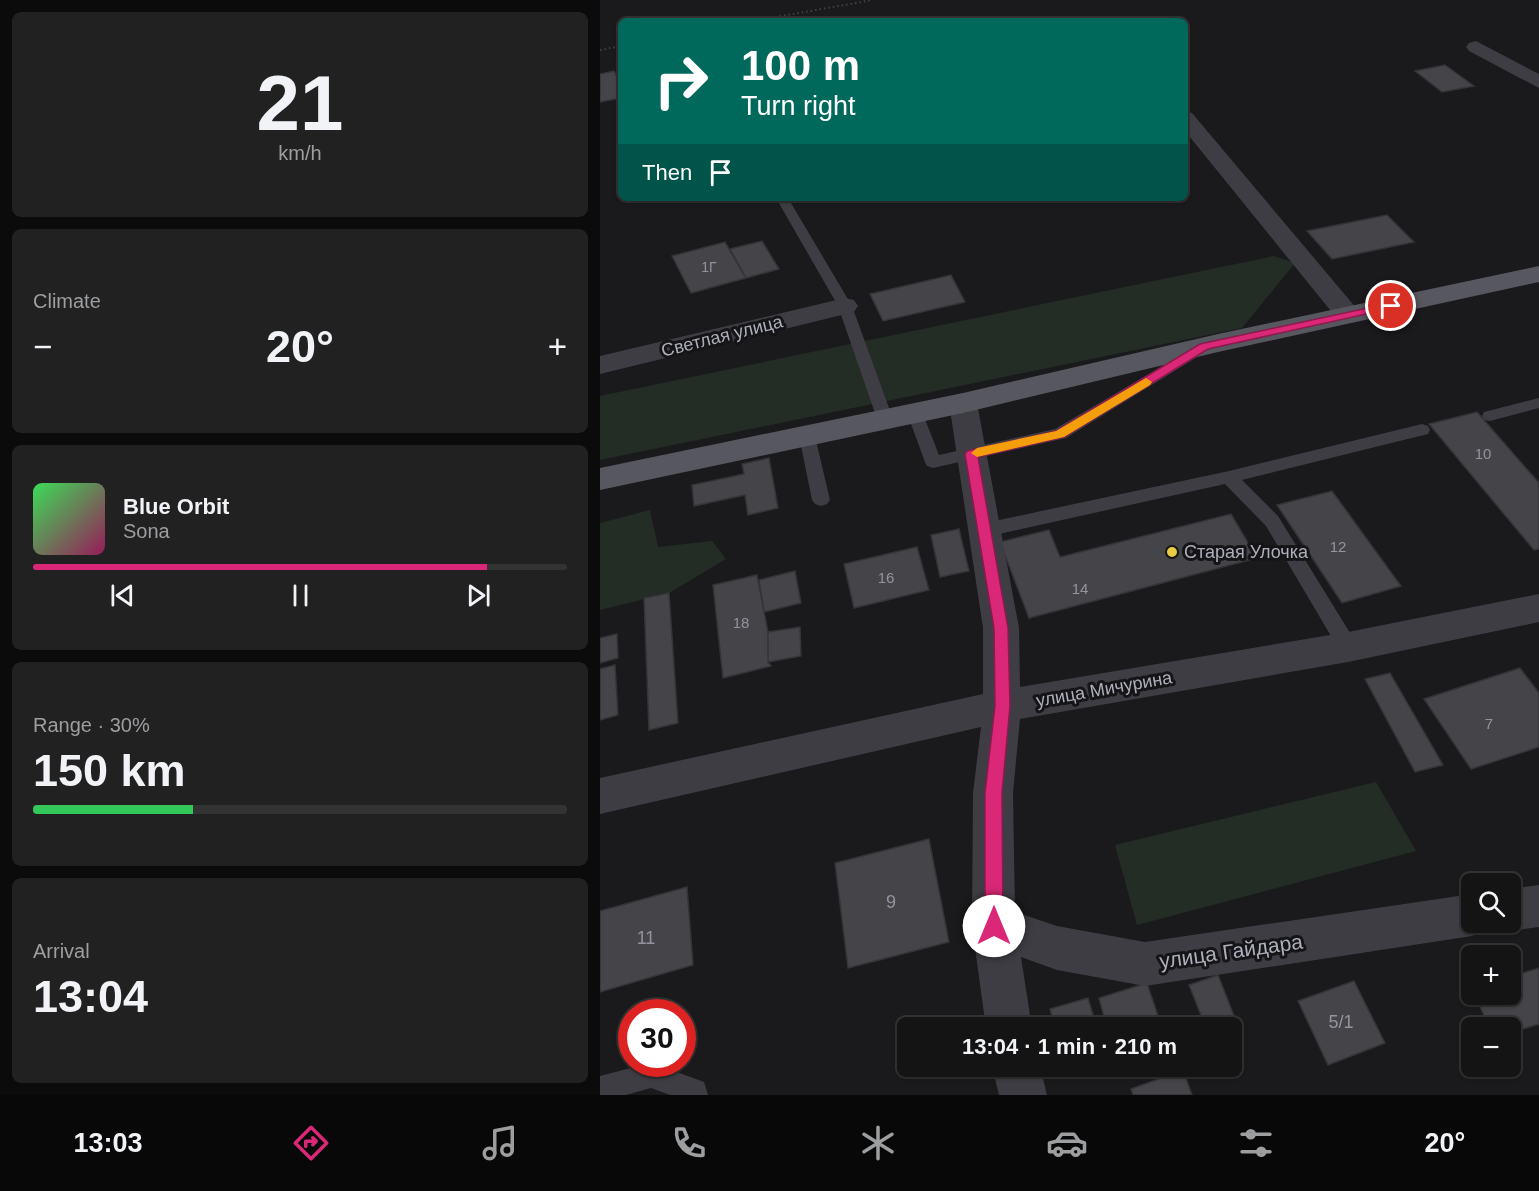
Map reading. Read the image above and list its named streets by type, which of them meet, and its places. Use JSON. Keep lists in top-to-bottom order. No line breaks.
{"streets":{"street":["Светлая улица","улица Мичурина","улица Гайдара"]},"places":["Старая Улочка"],"house_numbers":["1Г","10","12","16","14","18","7","9","11","5/1"],"page":{"tile":[["21","km/h"],"Climate",["Range · 30%","150 km"],["Arrival","13:04"]],"turn":["100 m","Turn right"],"then":"Then","heat":["−","20°","+"],"song":["Blue Orbit","Sona"],"map_buttons":["+","−"],"limit":"30","trip":"13:04 · 1 min · 210 m","tabs":["13:03","20°"]}}
